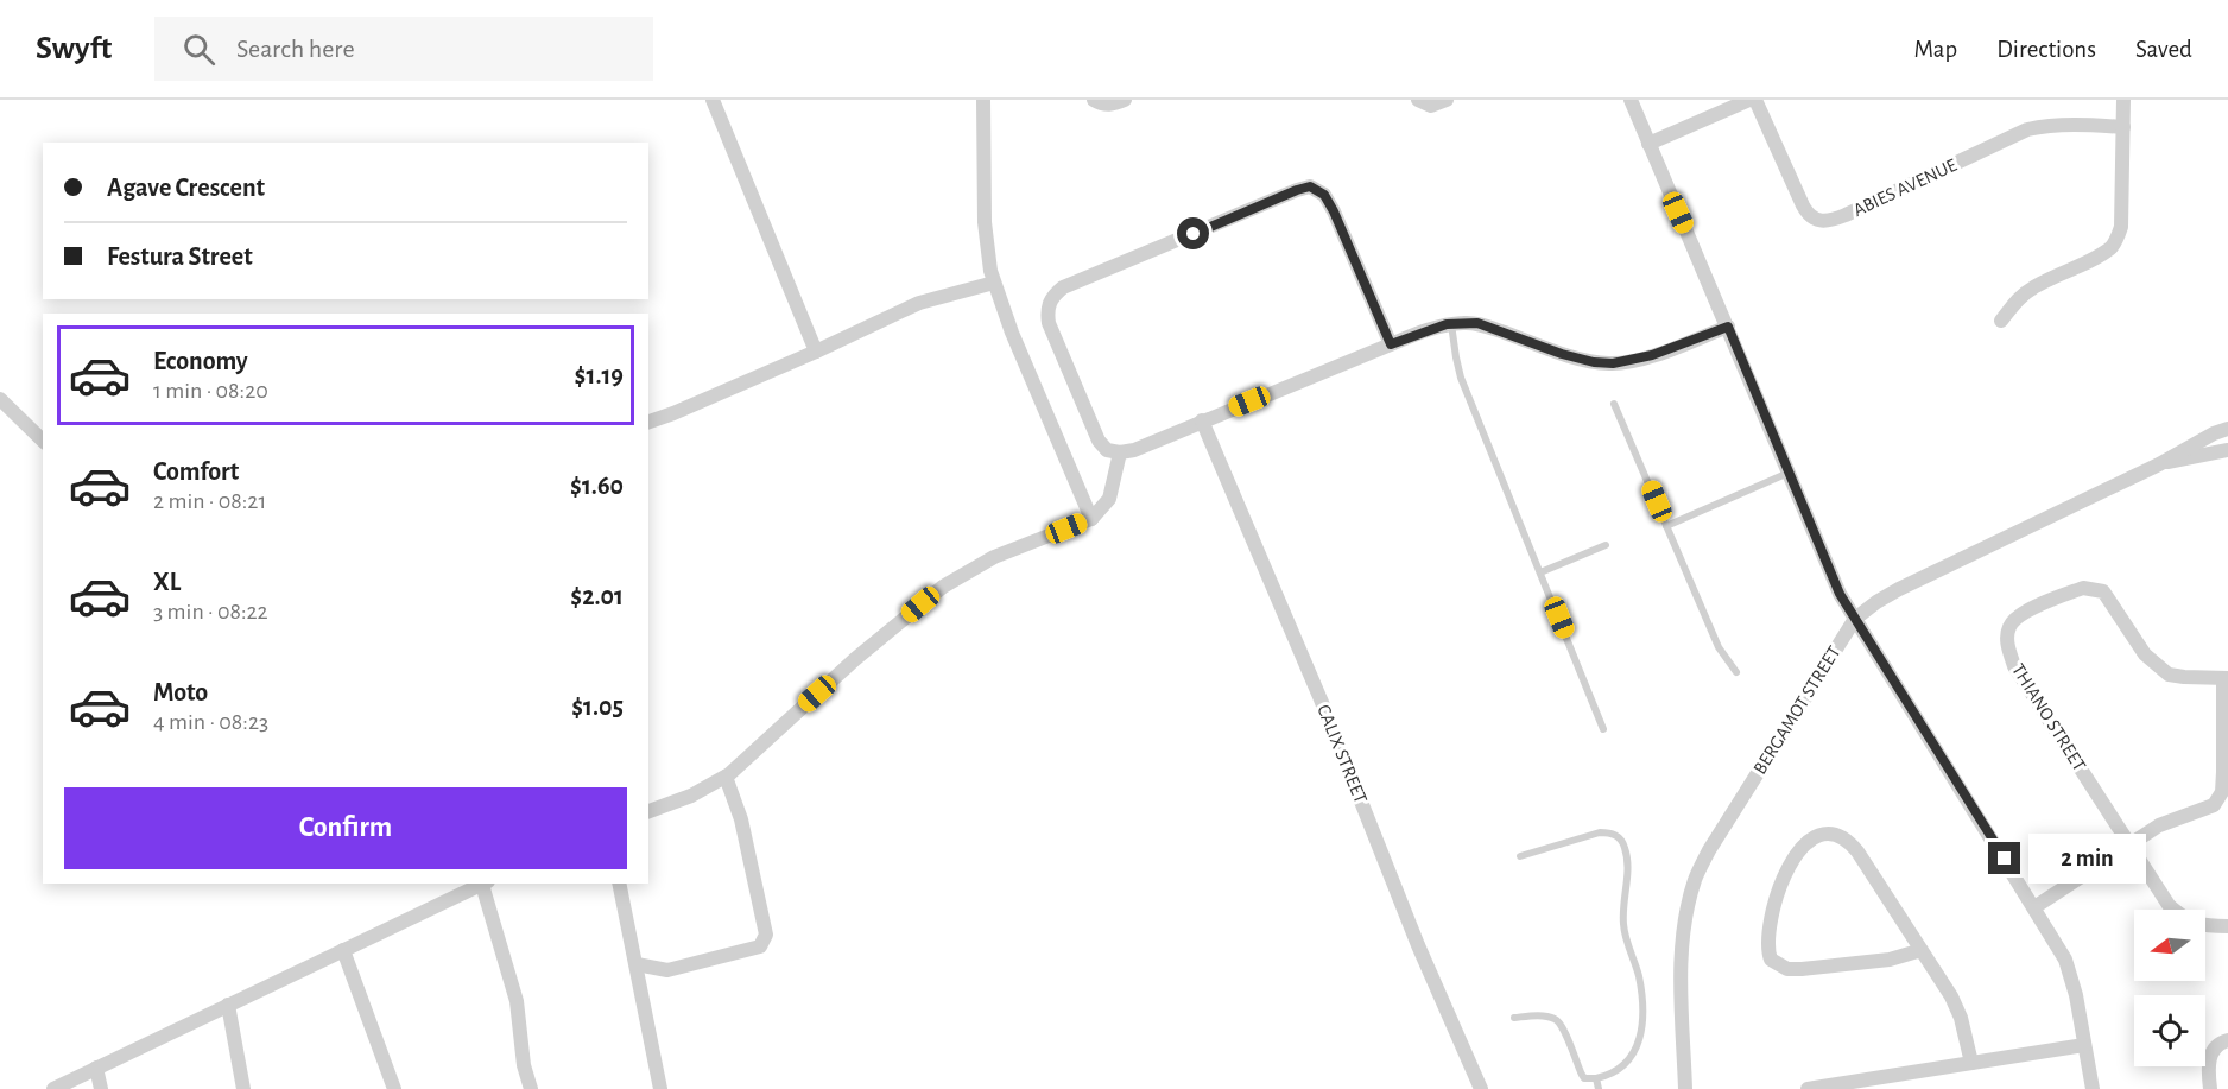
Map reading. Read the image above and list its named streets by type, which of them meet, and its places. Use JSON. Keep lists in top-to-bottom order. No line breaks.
{"streets":{"street":["ABIES AVENUE","BERGAMOT STREET","THIANO STREET","CALIX STREET"]},"north":"left","page":{"header":"Swyft","search":"Search here","nav":["Map","Directions","Saved"],"banner":["Agave Crescent","Festura Street"],"list":[{"name":"Economy","note":"1 min · 08:20","value":"$1.19"},{"name":"Comfort","note":"2 min · 08:21","value":"$1.60"},{"name":"XL","note":"3 min · 08:22","value":"$2.01"},{"name":"Moto","note":"4 min · 08:23","value":"$1.05"}],"buttons":"Confirm","bubble":"2 min"}}
